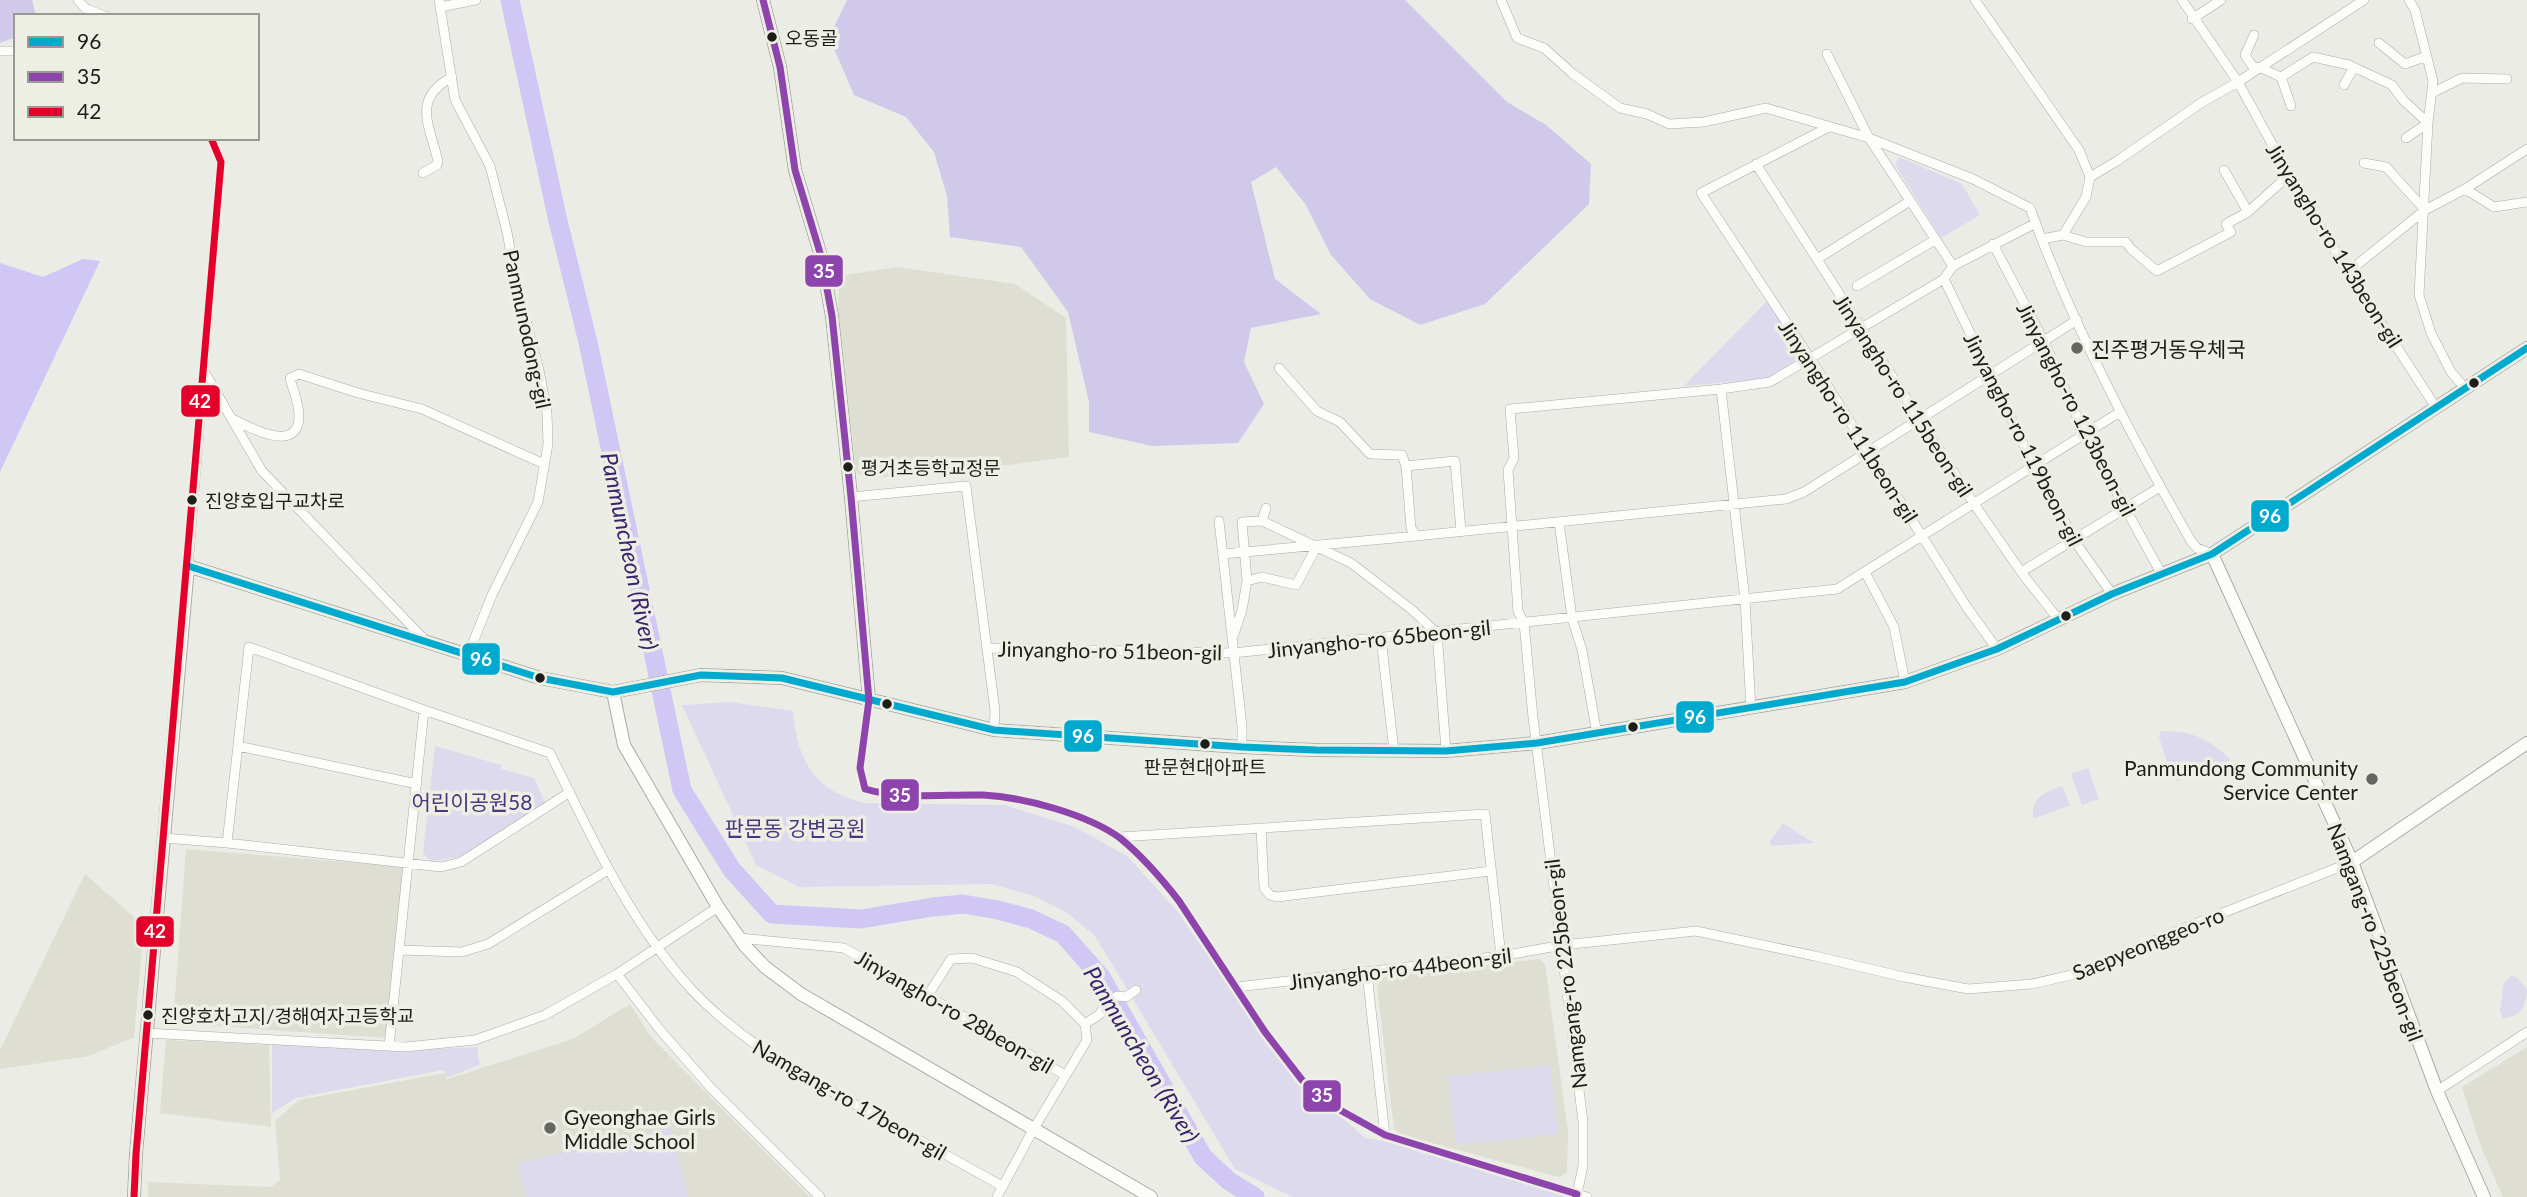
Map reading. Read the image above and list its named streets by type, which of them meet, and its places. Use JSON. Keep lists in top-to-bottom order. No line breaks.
{"streets":{"street":["Jinyangho-ro 143beon-gil","Panmunodong-gil","Jinyangho-ro 115beon-gil","Jinyangho-ro 123beon-gil","Jinyangho-ro 111beon-gil","Jinyangho-ro 119beon-gil","Jinyangho-ro 65beon-gil","Jinyangho-ro 51beon-gil","Namgang-ro 225beon-gil","Saepyeonggeo-ro","Jinyangho-ro 44beon-gil","Jinyangho-ro 28beon-gil","Namgang-ro 17beon-gil"]},"crossings":[["Jinyangho-ro 115beon-gil","Jinyangho-ro 111beon-gil"],["Jinyangho-ro 115beon-gil","Jinyangho-ro 65beon-gil"],["Jinyangho-ro 123beon-gil","Jinyangho-ro 65beon-gil"],["Jinyangho-ro 111beon-gil","Jinyangho-ro 65beon-gil"],["Jinyangho-ro 119beon-gil","Jinyangho-ro 65beon-gil"],["Jinyangho-ro 65beon-gil","Jinyangho-ro 51beon-gil"],["Jinyangho-ro 65beon-gil","Namgang-ro 225beon-gil"],["Namgang-ro 225beon-gil","Saepyeonggeo-ro"],["Namgang-ro 225beon-gil","Jinyangho-ro 44beon-gil"],["Saepyeonggeo-ro","Jinyangho-ro 44beon-gil"],["Jinyangho-ro 28beon-gil","Namgang-ro 17beon-gil"]],"water":["Panmuncheon (River)"],"parks":["어린이공원58","판문동 강변공원"],"places":["오동골","진주평거동우체국","평거초등학교정문","진양호입구교차로","판문현대아파트","Panmundong Community Service Center","진양호차고지/경해여자고등학교","Gyeonghae Girls Middle School"],"lines":["transit line 35","transit line 42","transit line 96"],"legend":["96","35","42"]}
